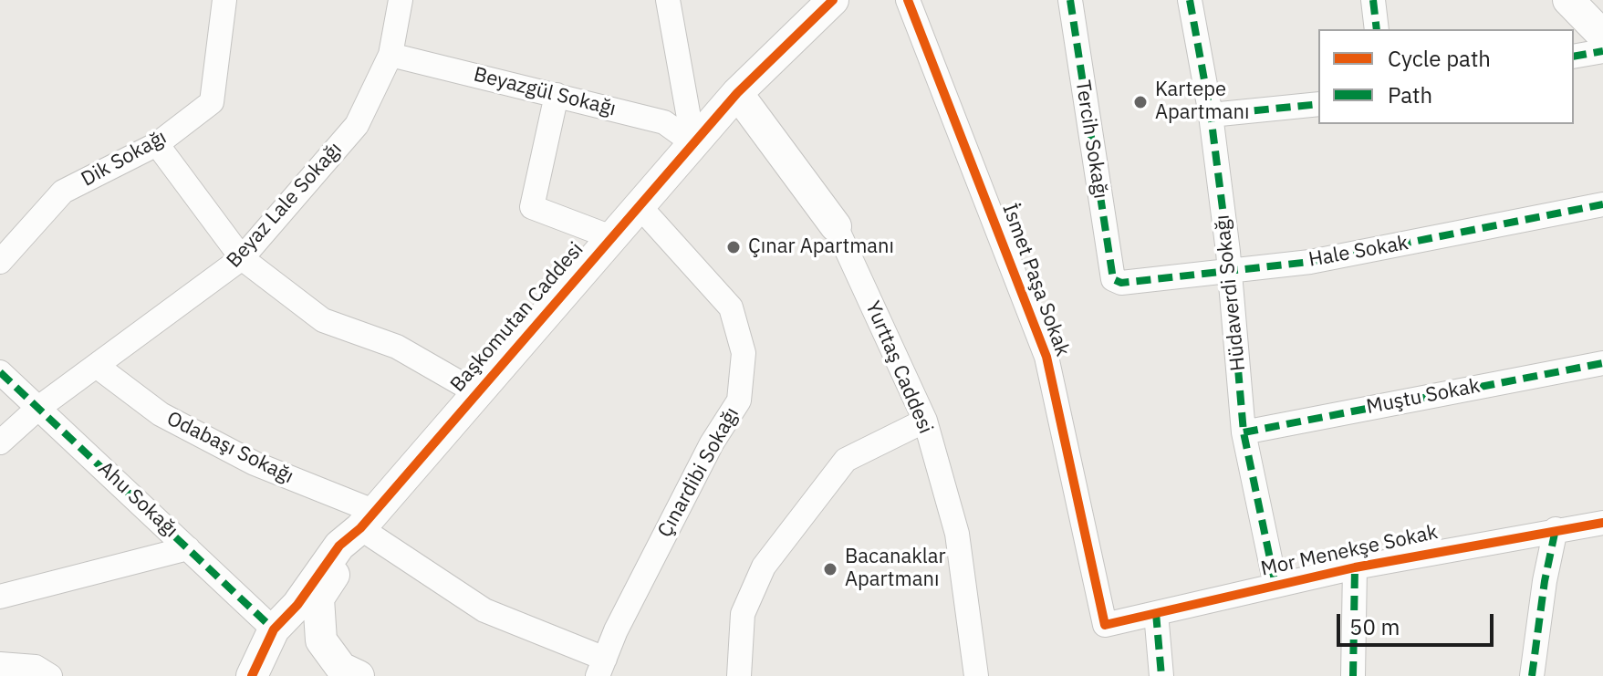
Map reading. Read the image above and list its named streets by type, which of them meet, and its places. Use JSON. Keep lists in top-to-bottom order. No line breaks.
{"streets":{"street":["Beyazgül Sokağı","Tercih Sokağı","Dik Sokağı","Beyaz Lale Sokağı","Hale Sokak","İsmet Paşa Sokak","Hüdaverdi Sokağı","Başkomutan Caddesi","Yurttaş Caddesi","Muştu Sokak","Odabaşı Sokağı","Çınardibi Sokağı","Ahu Sokağı","Mor Menekşe Sokak"]},"crossings":[["Beyazgül Sokağı","Beyaz Lale Sokağı"],["Beyazgül Sokağı","Başkomutan Caddesi"],["Tercih Sokağı","Hale Sokak"],["Beyaz Lale Sokağı","Odabaşı Sokağı"],["Beyaz Lale Sokağı","Ahu Sokağı"],["Hale Sokak","Hüdaverdi Sokağı"],["İsmet Paşa Sokak","Mor Menekşe Sokak"],["Hüdaverdi Sokağı","Muştu Sokak"],["Hüdaverdi Sokağı","Mor Menekşe Sokak"],["Başkomutan Caddesi","Yurttaş Caddesi"],["Başkomutan Caddesi","Odabaşı Sokağı"],["Başkomutan Caddesi","Çınardibi Sokağı"],["Başkomutan Caddesi","Ahu Sokağı"],["Odabaşı Sokağı","Çınardibi Sokağı"]],"places":["Kartepe Apartmanı","Çınar Apartmanı","Bacanaklar Apartmanı"],"legend":["Cycle path","Path"],"scale_bar":"50 m"}
